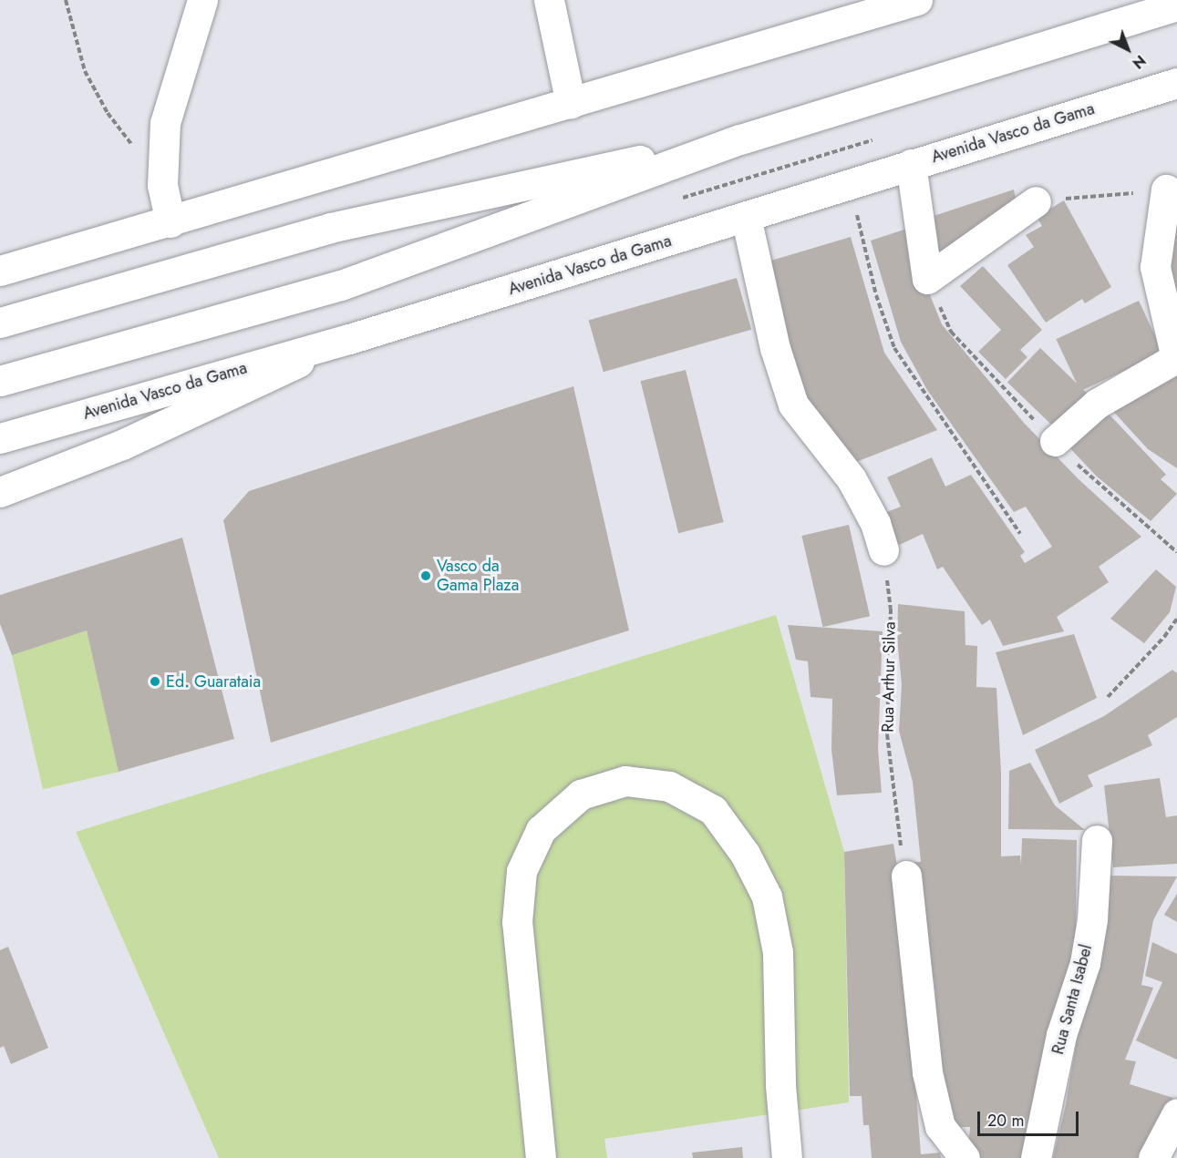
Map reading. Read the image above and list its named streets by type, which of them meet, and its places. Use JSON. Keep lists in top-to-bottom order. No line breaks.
{"streets":{"street":["Avenida Vasco da Gama","Rua Santa Isabel"],"path":["Rua Arthur Silva"]},"places":["Vasco da Gama Plaza","Ed. Guarataia"],"scale_bar":"20 m","north":"bottom right"}
